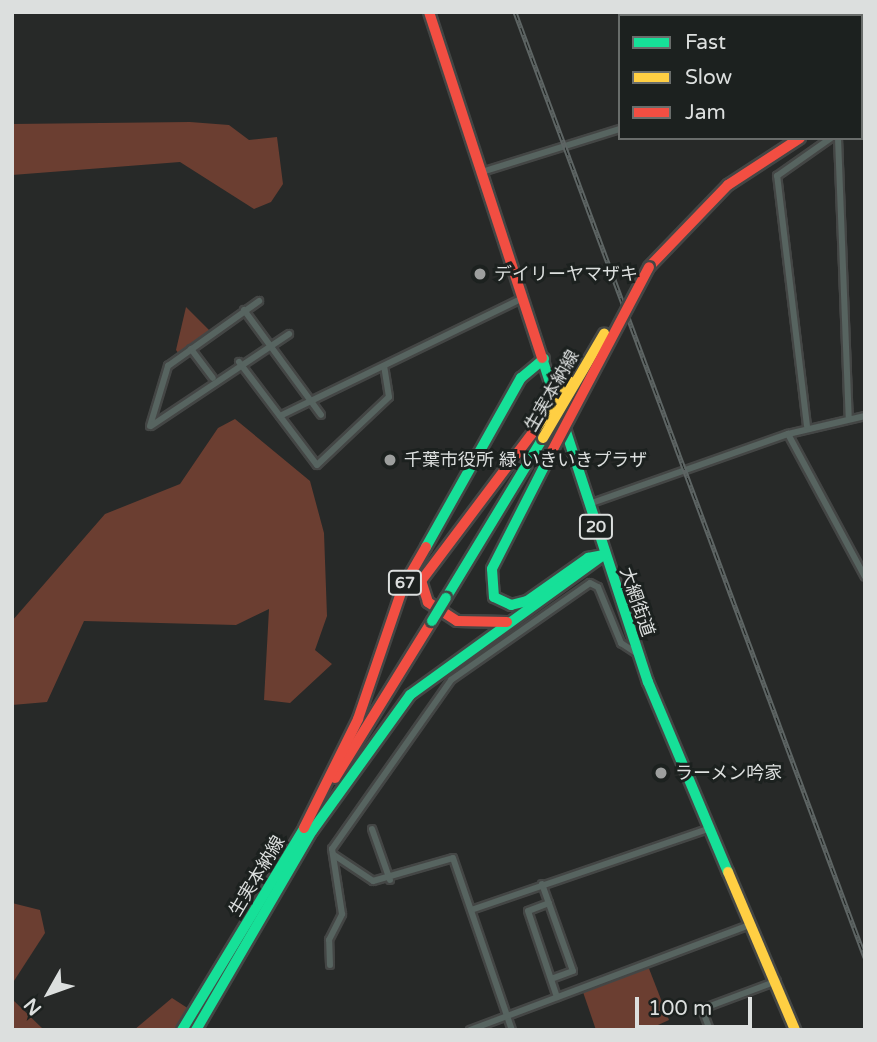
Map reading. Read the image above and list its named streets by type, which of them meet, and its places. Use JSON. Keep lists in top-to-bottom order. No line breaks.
{"streets":{"main road":["生実本納線","20","67","大網街道"]},"crossings":[["生実本納線","67"],["67","大網街道"]],"places":["デイリーヤマザキ","千葉市役所 緑 いきいきプラザ","ラーメン吟家"],"legend":["Fast","Slow","Jam"],"scale_bar":"100 m","north":"bottom left"}
